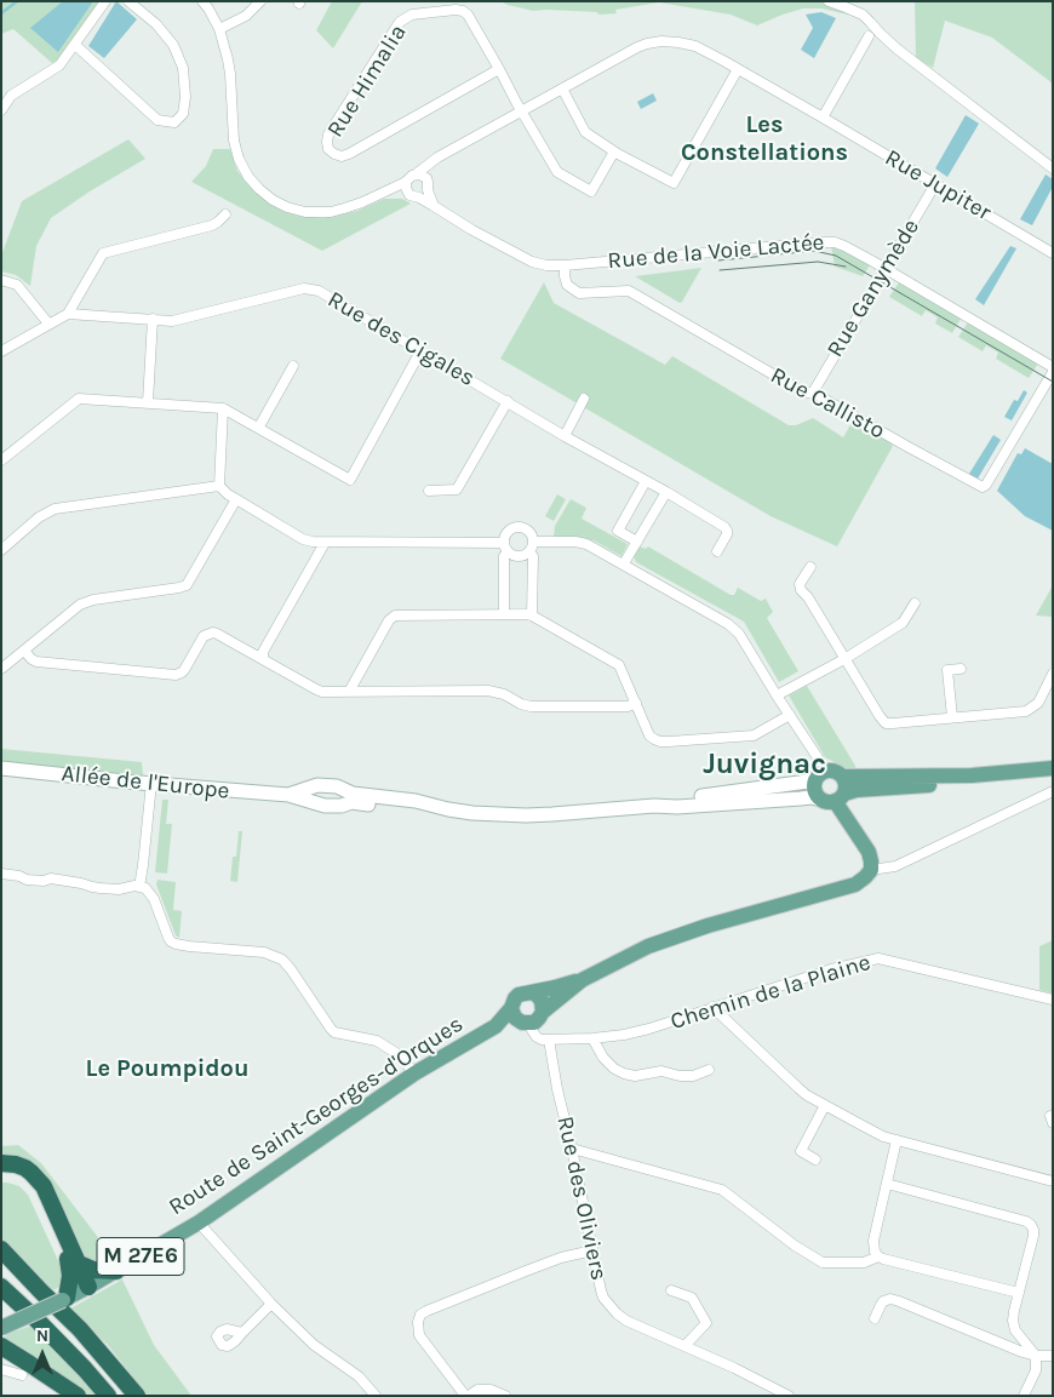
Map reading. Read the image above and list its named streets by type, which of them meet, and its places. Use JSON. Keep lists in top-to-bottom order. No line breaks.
{"streets":{"main road":["Route de Saint-Georges-d'Orques","M 27E6"],"street":["Rue Himalia","Rue Jupiter","Rue de la Voie Lactée","Rue Ganymède","Rue des Cigales","Rue Callisto","Allée de l'Europe","Chemin de la Plaine","Rue des Oliviers"]},"crossings":[["Rue Himalia","Rue Jupiter"],["Rue Jupiter","Rue de la Voie Lactée"],["Rue Jupiter","Rue Ganymède"],["Rue de la Voie Lactée","Rue Ganymède"],["Rue de la Voie Lactée","Rue Callisto"],["Rue Ganymède","Rue Callisto"],["Chemin de la Plaine","Rue des Oliviers"]],"districts":["Les Constellations","Juvignac","Le Poumpidou"],"north":"top"}
